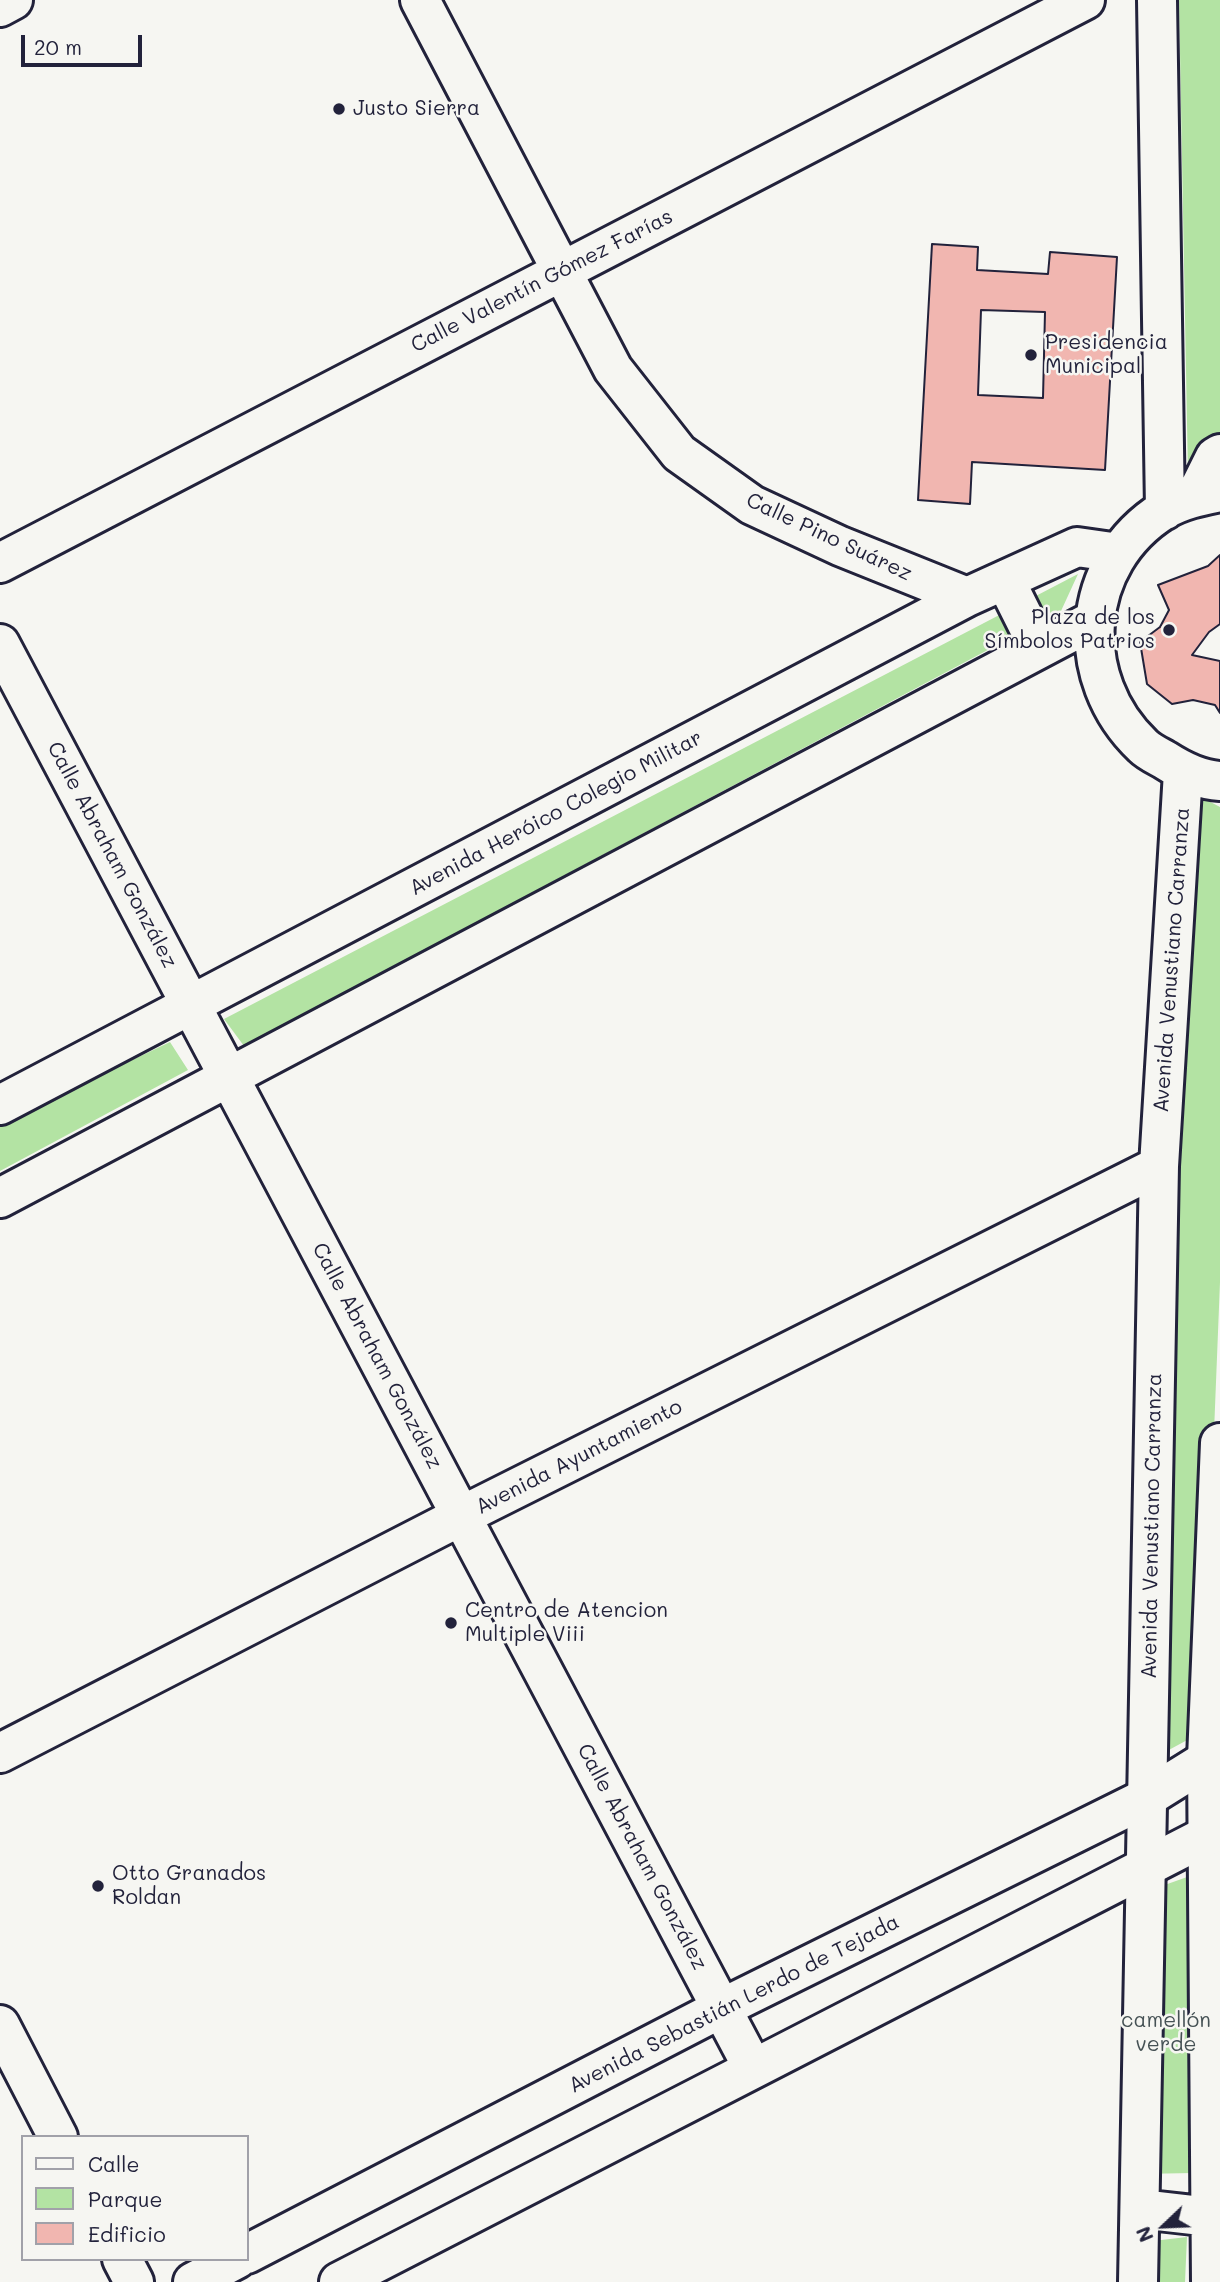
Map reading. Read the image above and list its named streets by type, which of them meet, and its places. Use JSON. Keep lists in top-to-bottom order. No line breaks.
{"streets":{"street":["Calle Valentín Gómez Farías","Calle Pino Suárez","Avenida Heróico Colegio Militar","Calle Abraham González","Avenida Venustiano Carranza","Avenida Ayuntamiento","Avenida Sebastián Lerdo de Tejada"]},"crossings":[["Calle Valentín Gómez Farías","Calle Pino Suárez"],["Calle Pino Suárez","Avenida Heróico Colegio Militar"],["Avenida Heróico Colegio Militar","Calle Abraham González"],["Calle Abraham González","Avenida Ayuntamiento"],["Calle Abraham González","Avenida Sebastián Lerdo de Tejada"],["Avenida Venustiano Carranza","Avenida Ayuntamiento"],["Avenida Venustiano Carranza","Avenida Sebastián Lerdo de Tejada"]],"parks":["camellón verde"],"places":["Justo Sierra","Presidencia Municipal","Plaza de los Símbolos Patrios","Centro de Atencion Multiple Viii","Otto Granados Roldan"],"legend":["Calle","Parque","Edificio"],"scale_bar":"20 m","north":"bottom left"}
